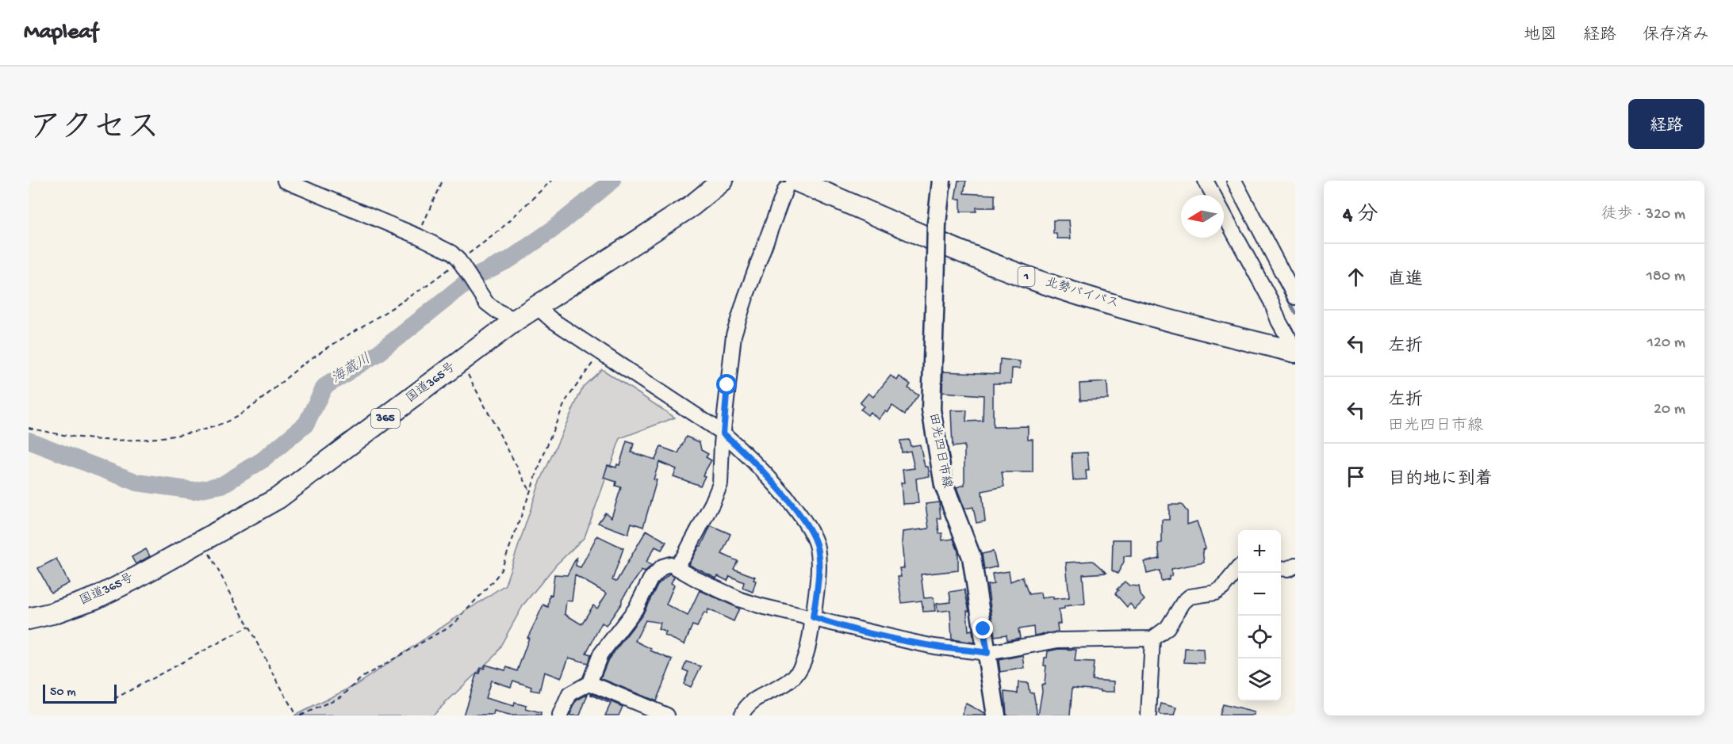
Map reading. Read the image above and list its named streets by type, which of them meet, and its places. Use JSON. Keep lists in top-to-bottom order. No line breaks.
{"streets":{"highway":["1","北勢バイパス","国道365号","365"],"main road":["田光四日市線"]},"water":["海蔵川"],"scale_bar":"50 m","north":"left","page":{"header":"Mapleaf","nav":["地図","経路","保存済み"],"title":"アクセス","buttons":"経路","heading":["4 分","徒歩 · 320 m"],"list":[["直進","180 m"],["左折","120 m"],["左折","田光四日市線","20 m"],"目的地に到着"],"map_buttons":["+","−"],"scale":"50 m"}}
